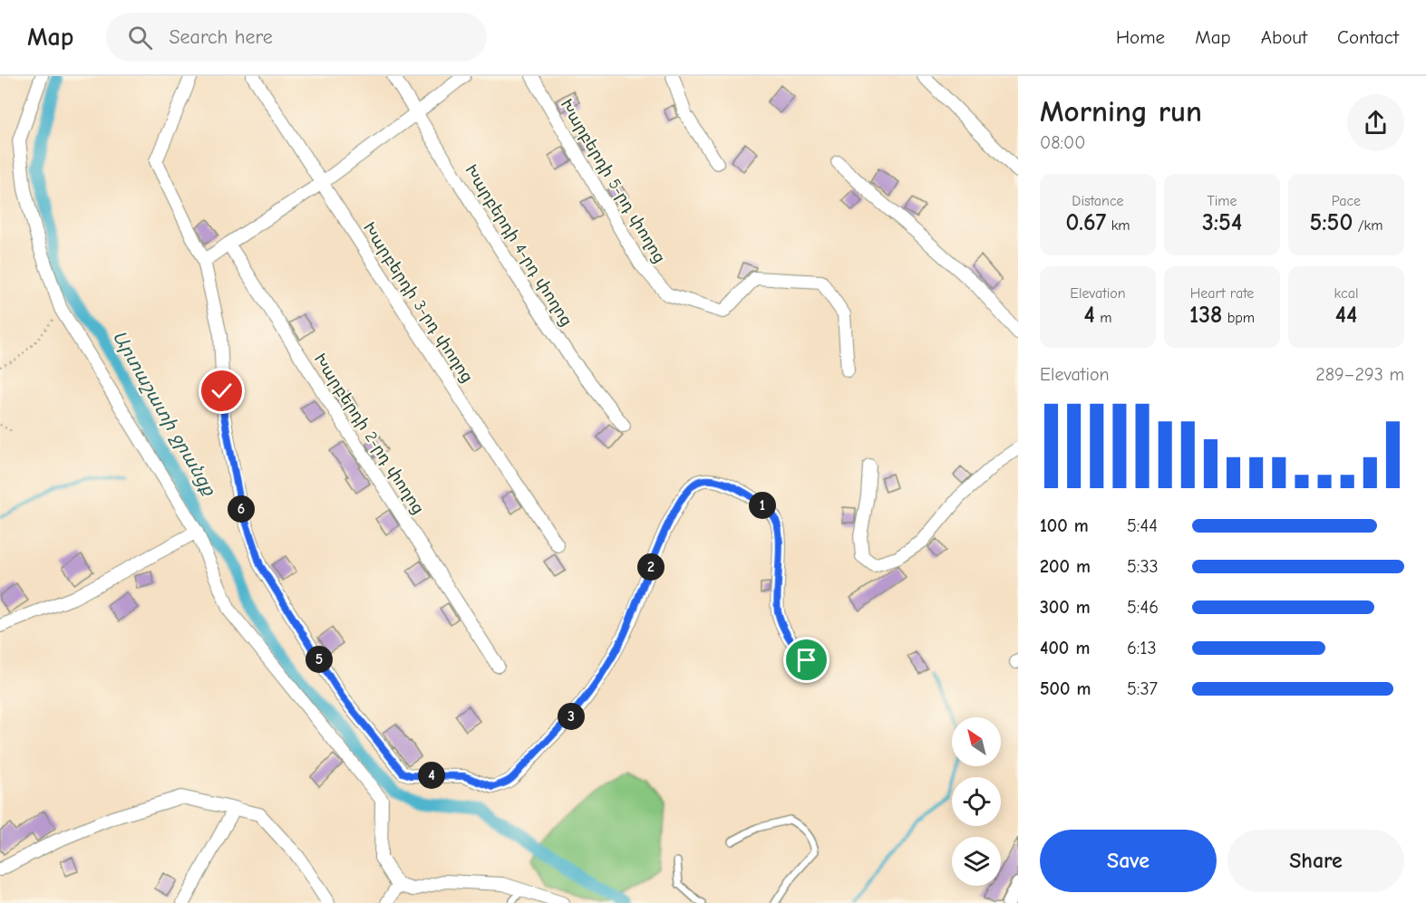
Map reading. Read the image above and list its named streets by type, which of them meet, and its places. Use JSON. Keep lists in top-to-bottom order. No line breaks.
{"streets":{"street":["Խարբերդի 5-րդ փողոց","Խարբերդի 4-րդ փողոց","Խարբերդի 3-րդ փողոց","Խարբերդի 2-րդ փողոց"]},"water":["Արտաշատի ջրանցք"],"north":"top left","page":{"header":"Map","search":"Search here","nav":["Home","Map","About","Contact"],"heading":["Morning run","08:00"],"stats":[["Distance","0.67 km"],["Time","3:54"],["Pace","5:50 /km"],["Elevation","4 m"],["Heart rate","138 bpm"],["kcal","44"]],"chart":["Elevation","289–293 m"],"pins":["1","6","2","5","3","4"],"list":[{"name":"100 m","note":"5:44"},{"name":"200 m","note":"5:33"},{"name":"300 m","note":"5:46"},{"name":"400 m","note":"6:13"},{"name":"500 m","note":"5:37"}],"buttons":["Save","Share"]}}
